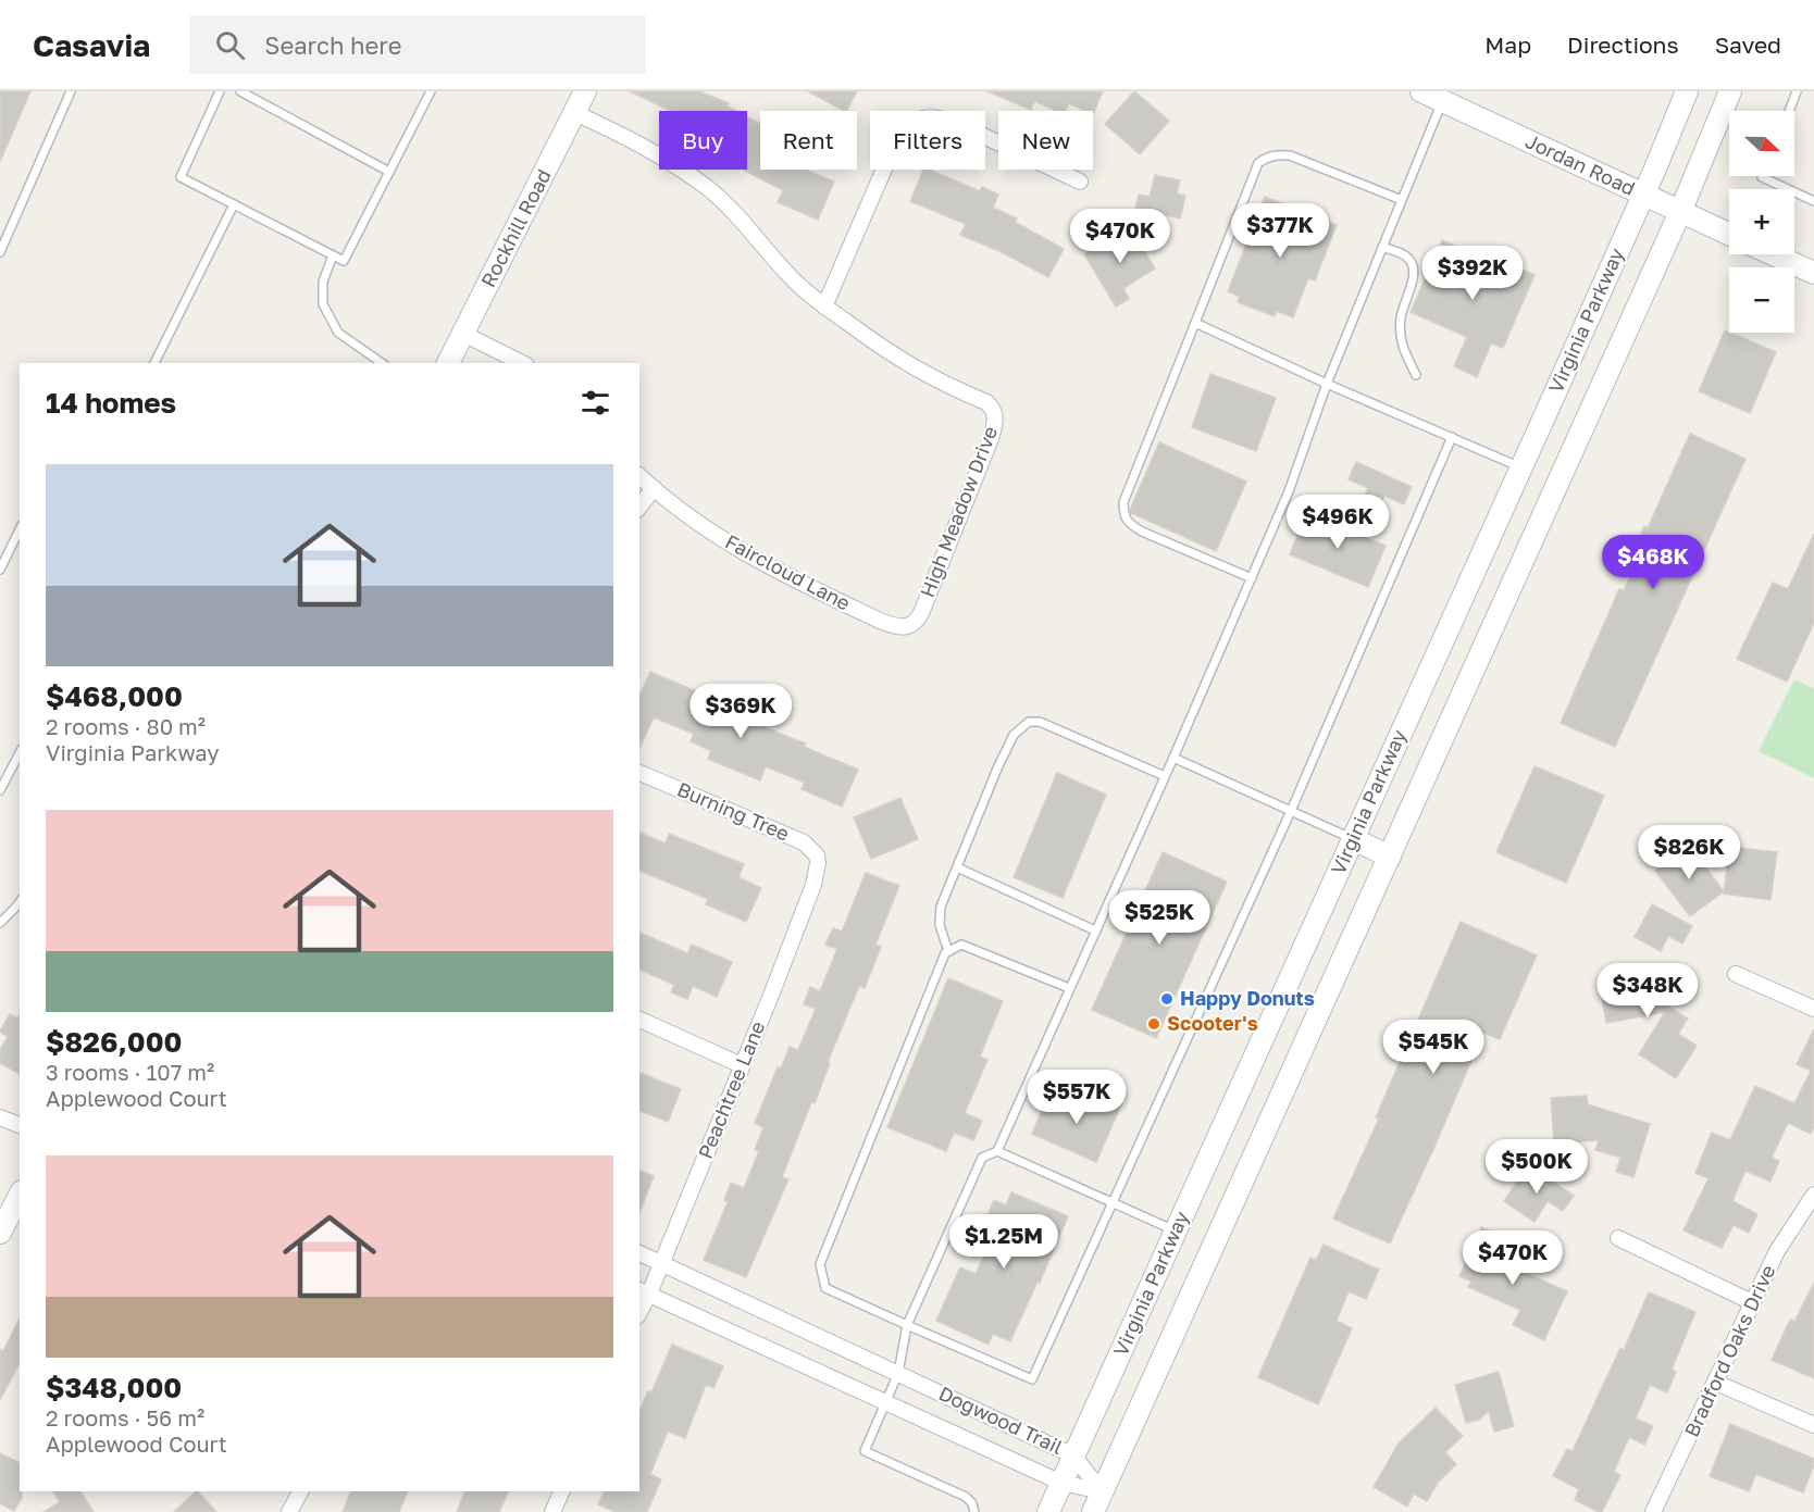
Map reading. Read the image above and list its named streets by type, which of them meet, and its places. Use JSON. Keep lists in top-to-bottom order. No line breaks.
{"streets":{"main road":["Jordan Road","Rockhill Road","Virginia Parkway"],"street":["High Meadow Drive","Faircloud Lane","Burning Tree","Peachtree Lane","Bradford Oaks Drive","Dogwood Trail"]},"crossings":[["Jordan Road","Virginia Parkway"],["Rockhill Road","High Meadow Drive"],["Virginia Parkway","Dogwood Trail"],["High Meadow Drive","Faircloud Lane"],["Burning Tree","Peachtree Lane"],["Peachtree Lane","Dogwood Trail"]],"places":["Happy Donuts","Scooter's"],"north":"right","page":{"header":"Casavia","search":"Search here","nav":["Map","Directions","Saved"],"map_buttons":["+","−"],"chip":["Buy","Rent","Filters","New"],"price":["$377K","$470K","$392K","$496K","$468K","$369K","$826K","$525K","$348K","$545K","$557K","$500K","$1.25M","$470K"],"heading":"14 homes","list":[{"name":"$468,000","note":"2 rooms · 80 m² · Virginia Parkway"},{"name":"$826,000","note":"3 rooms · 107 m² · Applewood Court"},{"name":"$348,000","note":"2 rooms · 56 m² · Applewood Court"}]}}
